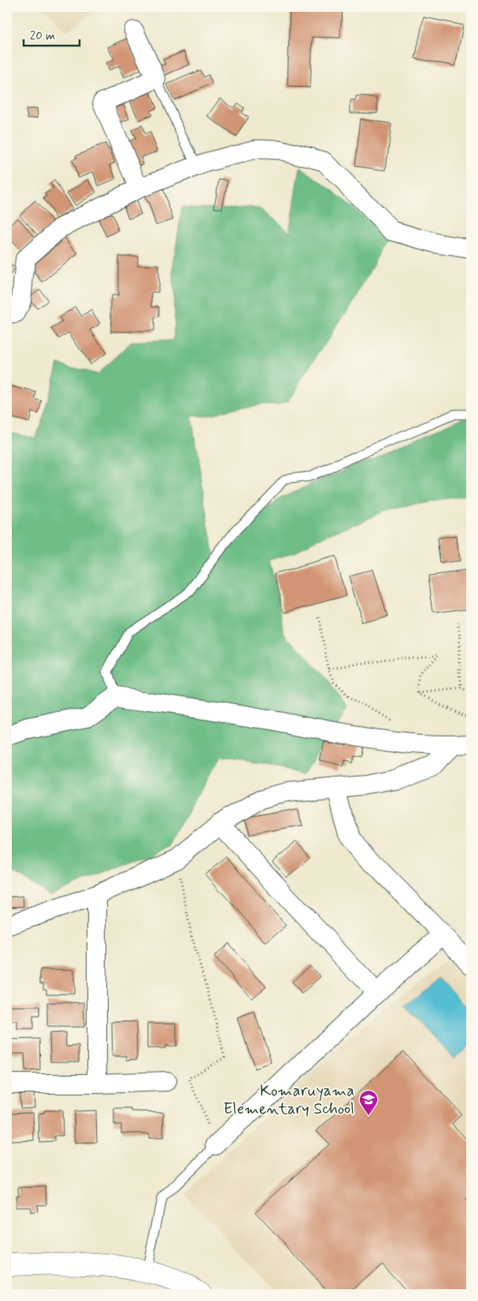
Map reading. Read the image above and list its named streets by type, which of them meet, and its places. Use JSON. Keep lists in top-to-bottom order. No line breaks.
{"places":{"school or university":["Komaruyama Elementary School"]},"scale_bar":"20 m"}
